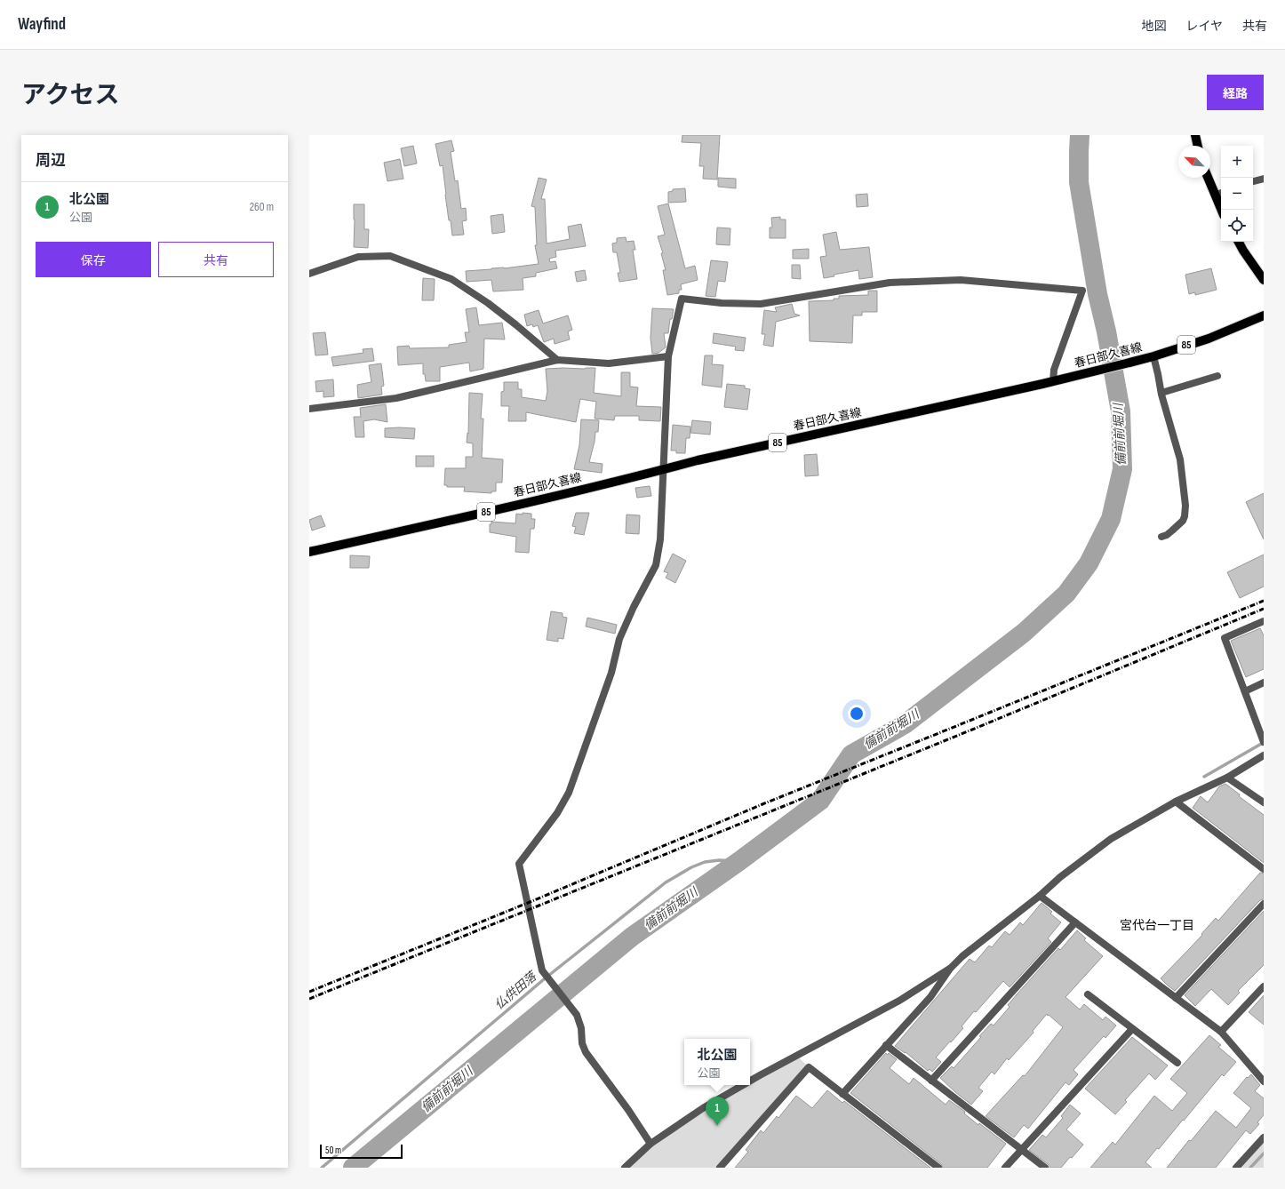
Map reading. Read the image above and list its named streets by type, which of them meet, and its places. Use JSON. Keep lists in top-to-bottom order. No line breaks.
{"streets":{"main road":["85","春日部久喜線"]},"districts":["宮代台一丁目"],"water":["備前前堀川","仏供田落"],"scale_bar":"50 m","north":"top left","page":{"header":"Wayfind","nav":["地図","レイヤ","共有"],"title":"アクセス","buttons":["経路",["保存","共有"]],"heading":"周辺","map_buttons":["+","−"],"list":[{"mark":"1","name":"北公園","note":"公園","value":"260 m"}],"popup":["北公園","公園"],"pins":"1","scale":"50 m"}}
